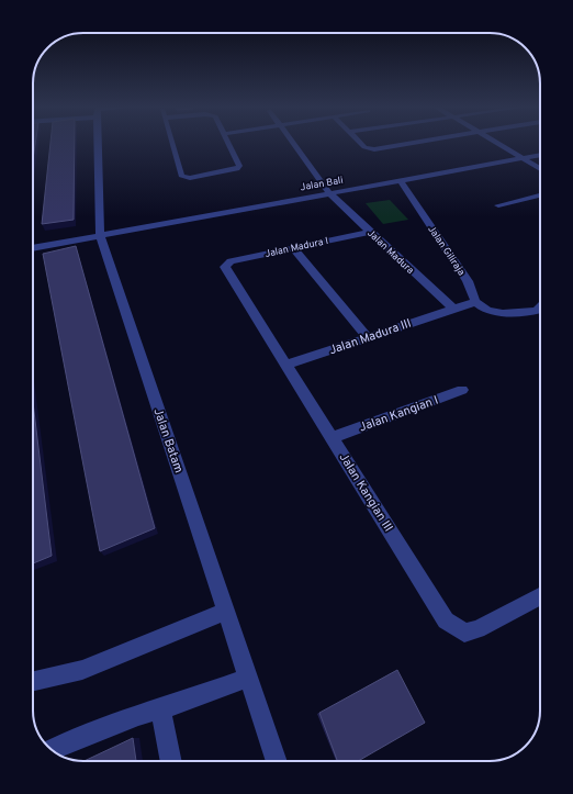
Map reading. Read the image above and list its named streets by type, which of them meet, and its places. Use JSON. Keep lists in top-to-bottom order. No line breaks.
{"streets":{"street":["Jalan Bali","Jalan Madura I","Jalan Giliraja","Jalan Madura","Jalan Madura III","Jalan Kangian I","Jalan Batam","Jalan Kangian III"]},"crossings":[["Jalan Bali","Jalan Giliraja"],["Jalan Bali","Jalan Madura"],["Jalan Bali","Jalan Batam"],["Jalan Madura I","Jalan Madura"],["Jalan Madura I","Jalan Kangian III"],["Jalan Madura","Jalan Madura III"],["Jalan Madura III","Jalan Kangian III"],["Jalan Kangian I","Jalan Kangian III"]]}
